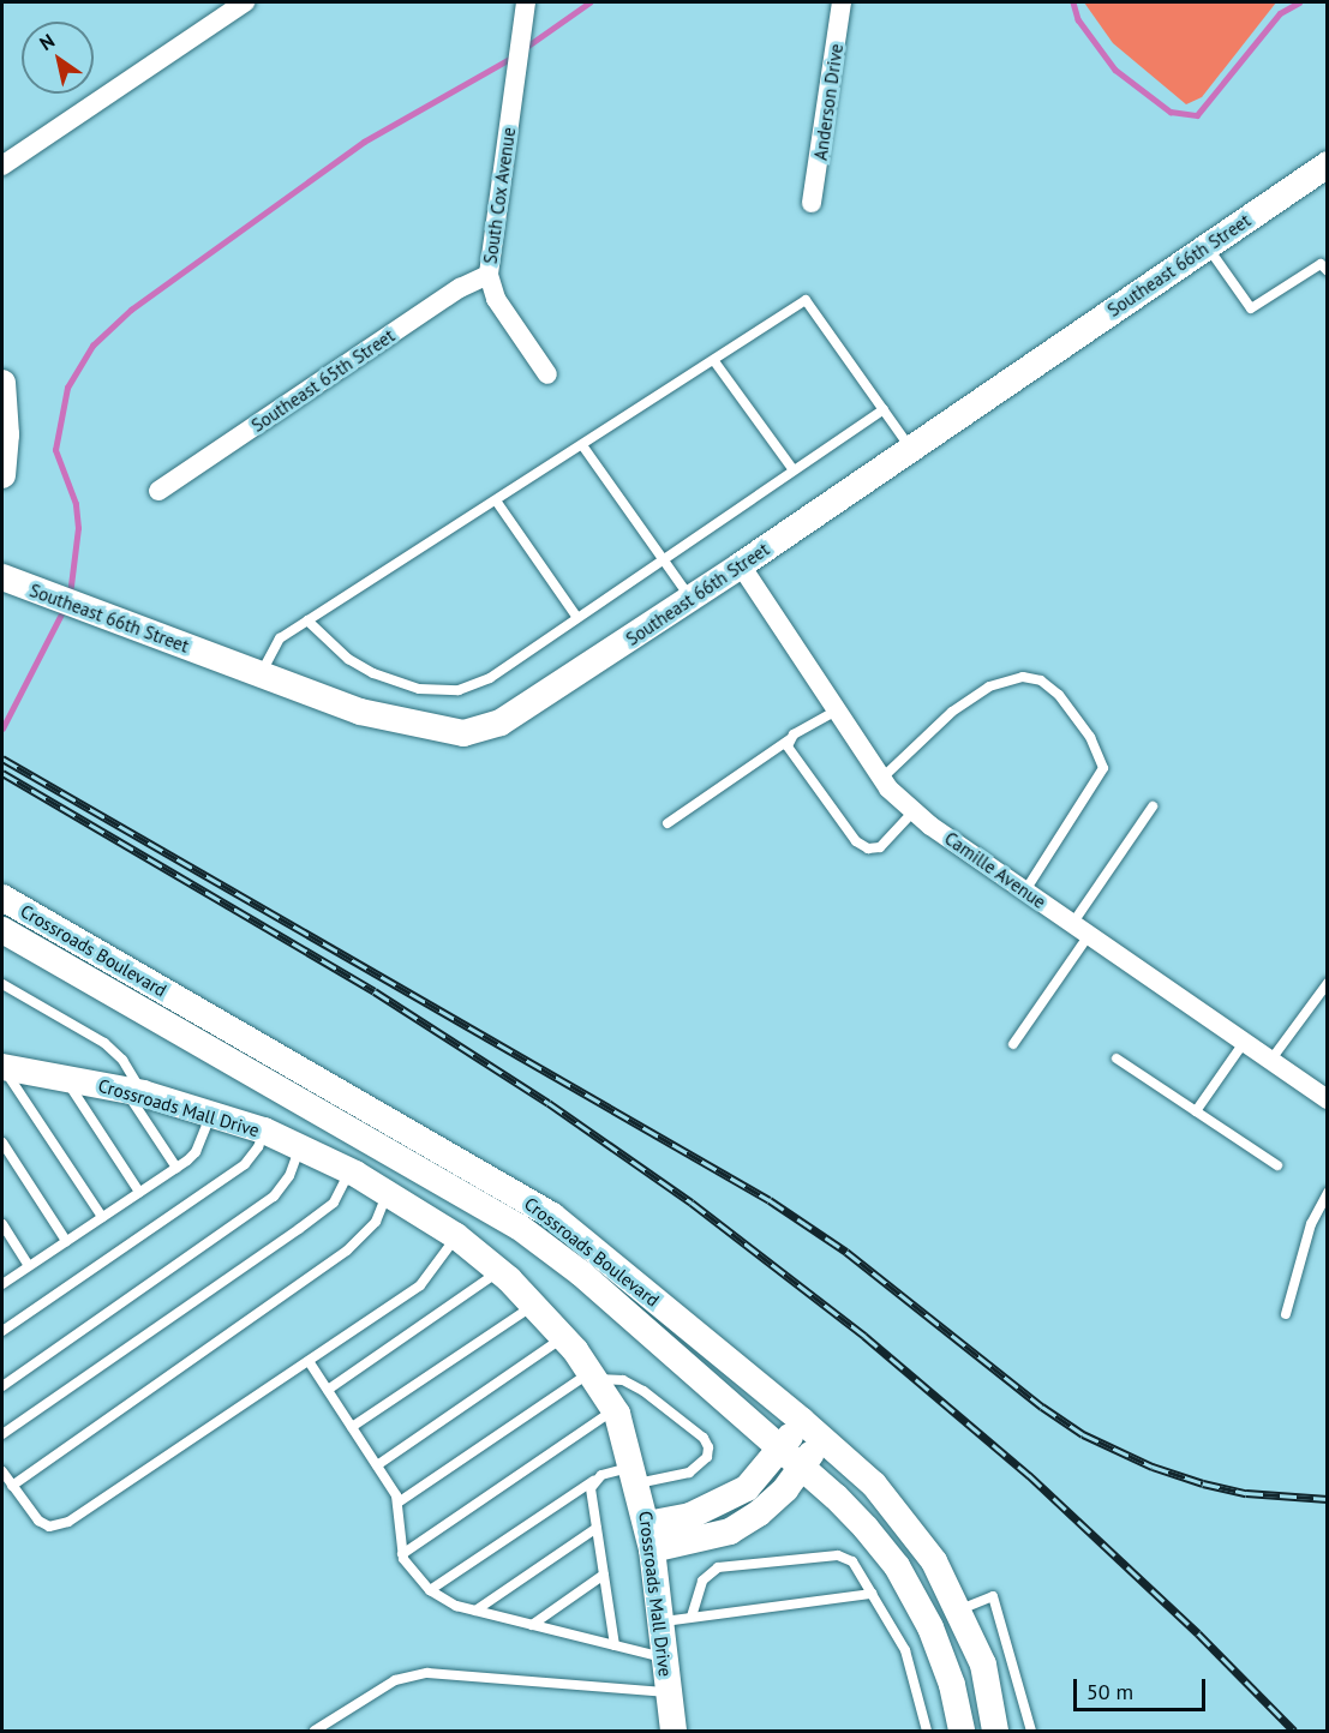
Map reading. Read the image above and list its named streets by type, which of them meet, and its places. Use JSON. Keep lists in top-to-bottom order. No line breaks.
{"streets":{"street":["Anderson Drive","South Cox Avenue","Southeast 66th Street","Southeast 65th Street","Camille Avenue","Crossroads Boulevard","Crossroads Mall Drive"]},"crossings":[["South Cox Avenue","Southeast 65th Street"],["Southeast 66th Street","Camille Avenue"]],"scale_bar":"50 m","north":"top left"}
